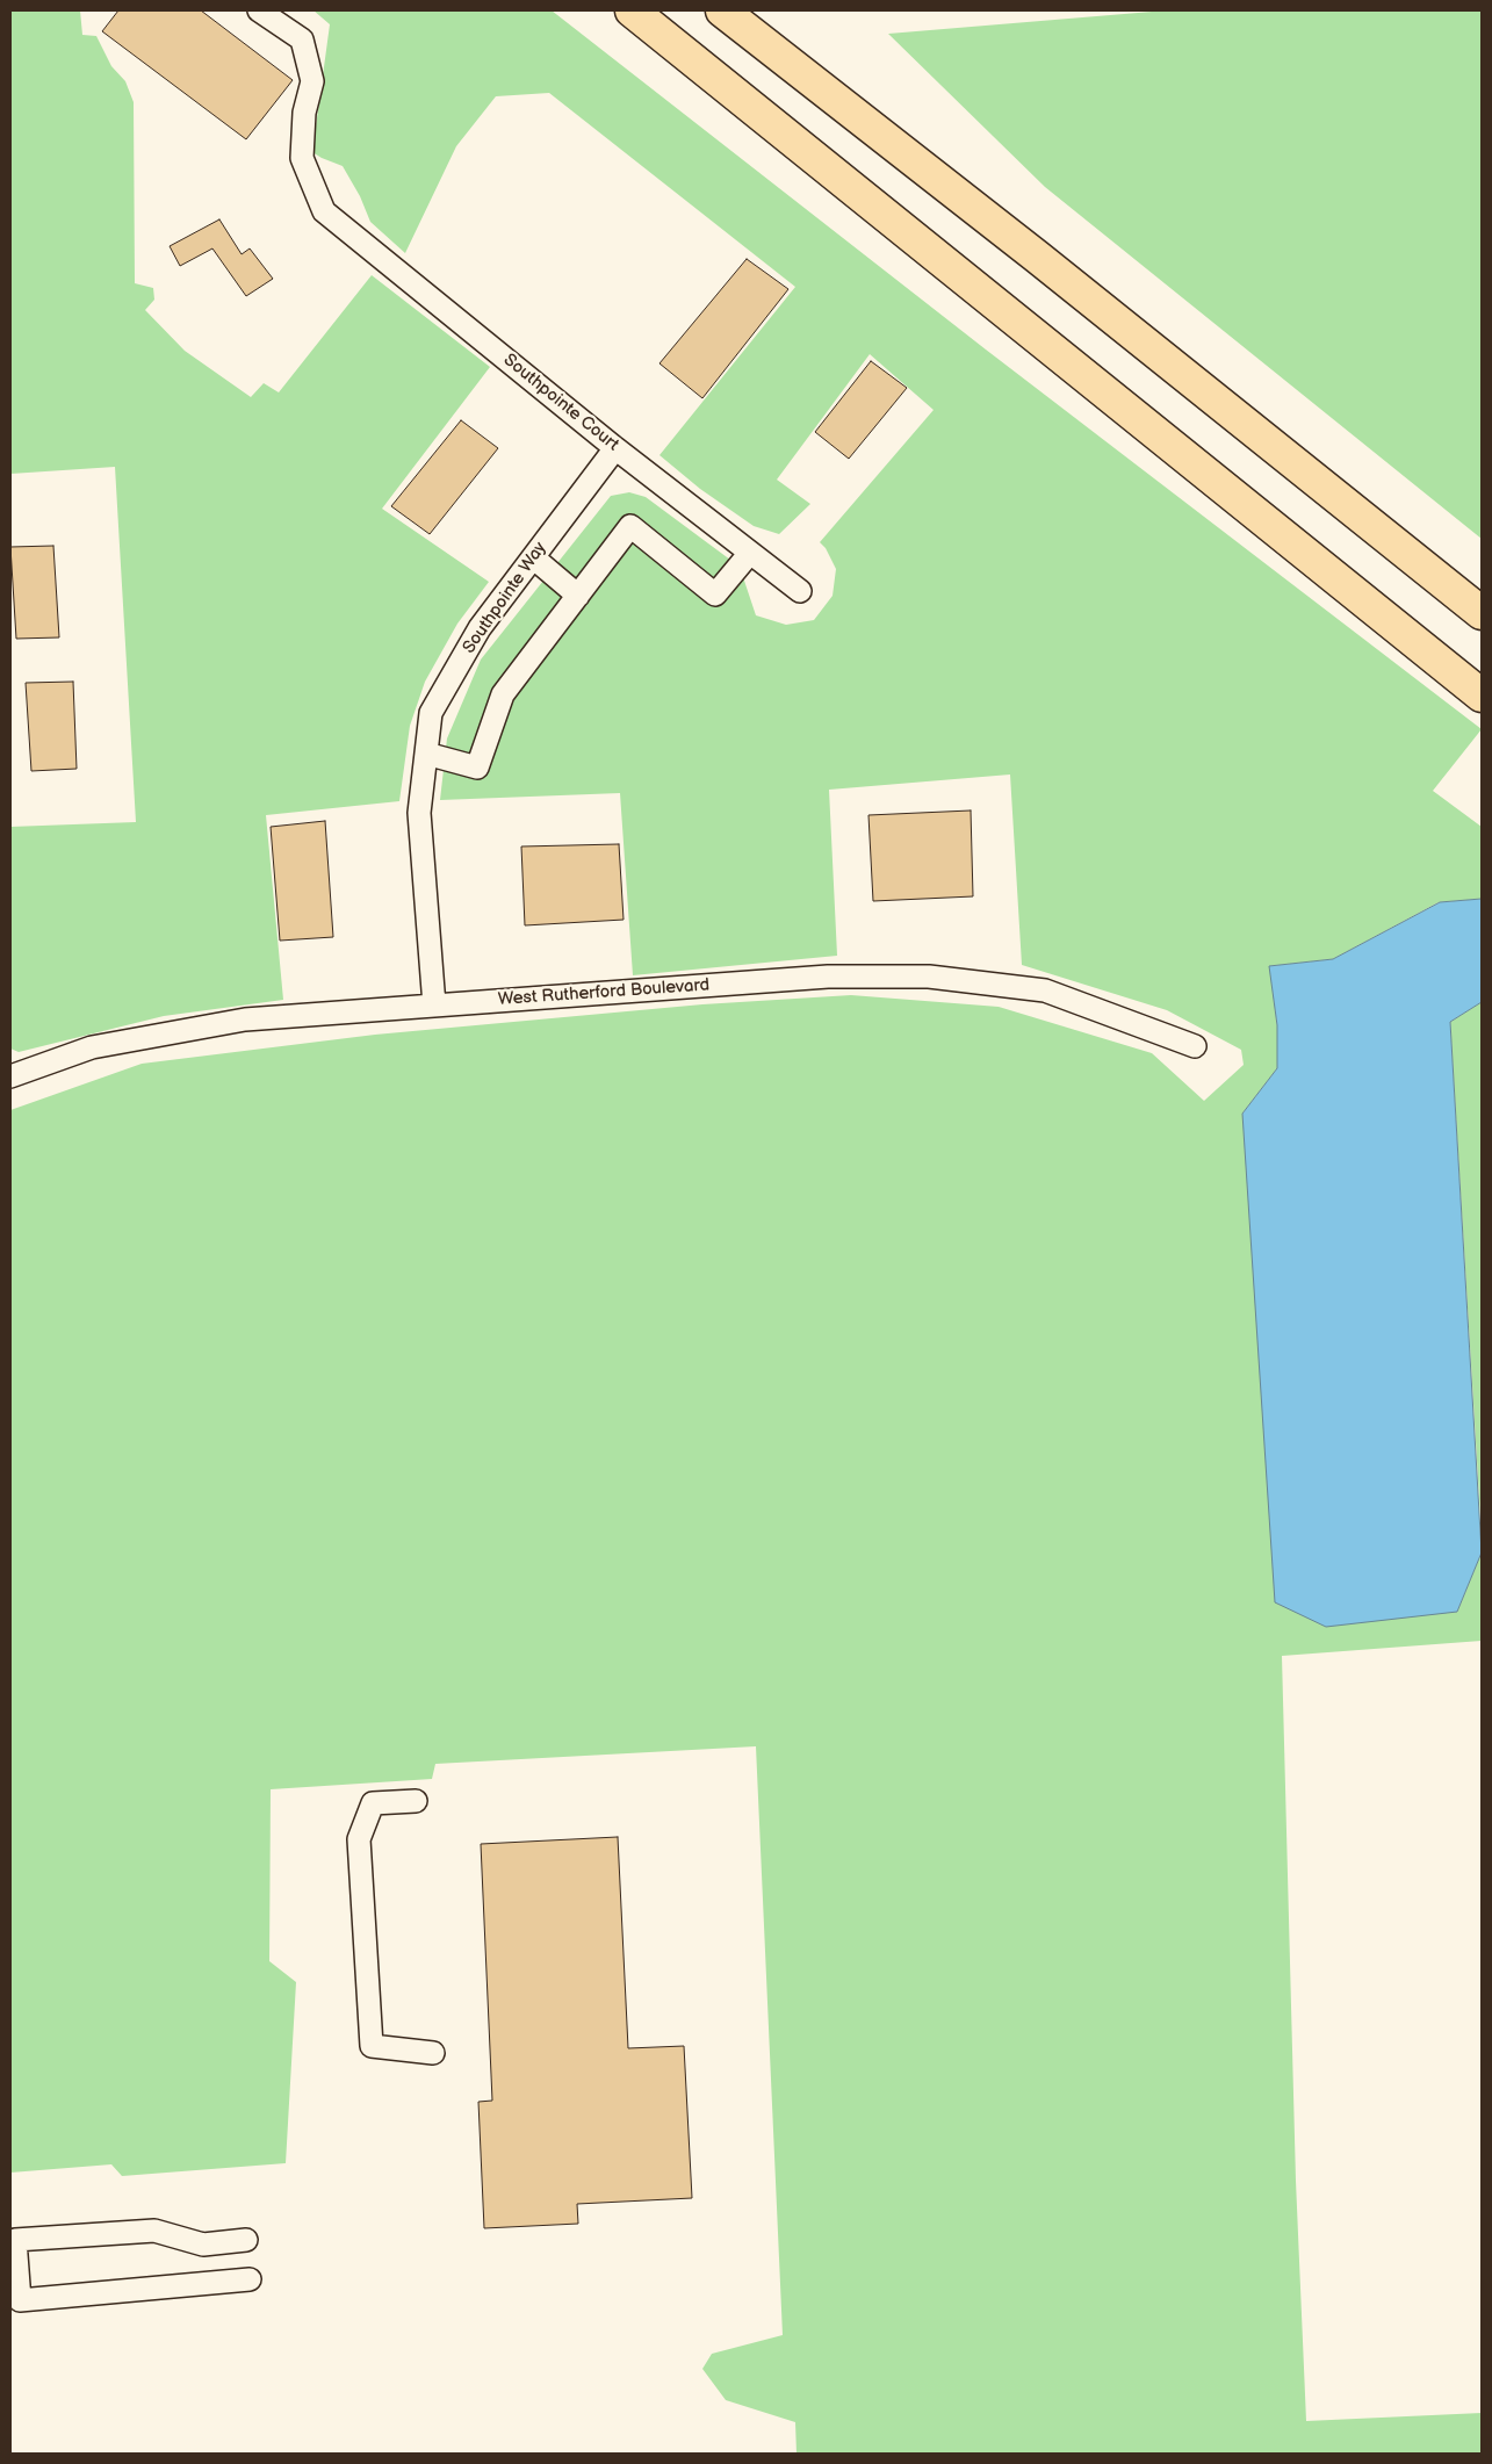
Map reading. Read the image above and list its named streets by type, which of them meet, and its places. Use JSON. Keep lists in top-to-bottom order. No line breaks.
{"streets":{"street":["Southpointe Court","Southpointe Way","West Rutherford Boulevard"]},"crossings":[["Southpointe Court","Southpointe Way"],["Southpointe Way","West Rutherford Boulevard"]]}
